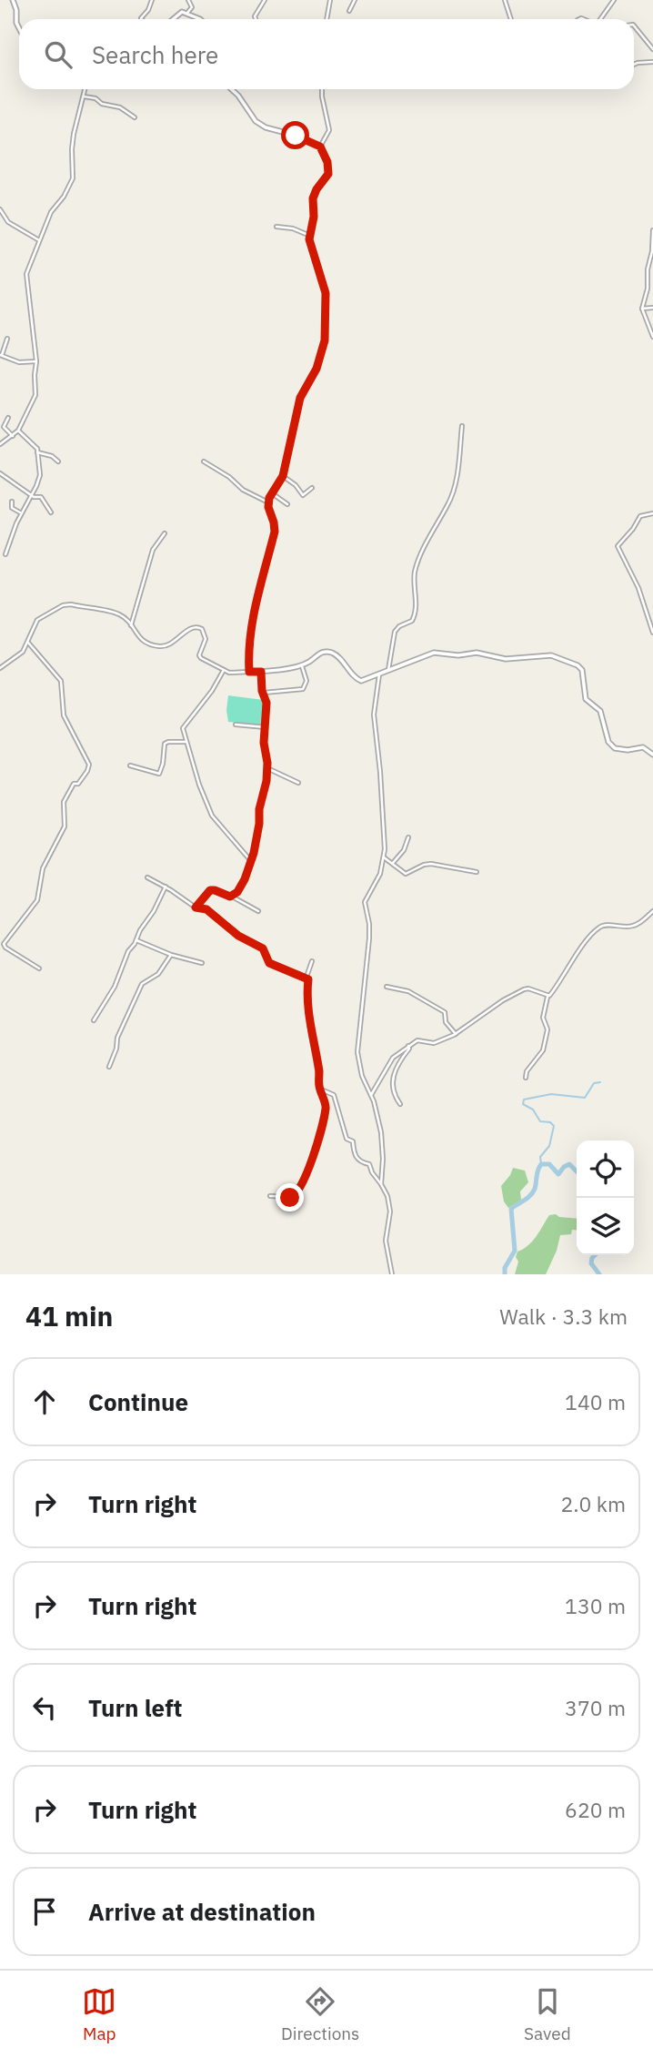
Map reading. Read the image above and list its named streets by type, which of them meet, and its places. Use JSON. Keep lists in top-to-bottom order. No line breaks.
{"page":{"search":"Search here","heading":["41 min","Walk · 3.3 km"],"list":[["Continue","140 m"],["Turn right","2.0 km"],["Turn right","130 m"],["Turn left","370 m"],["Turn right","620 m"],"Arrive at destination"],"nav":["Map","Directions","Saved"]}}
